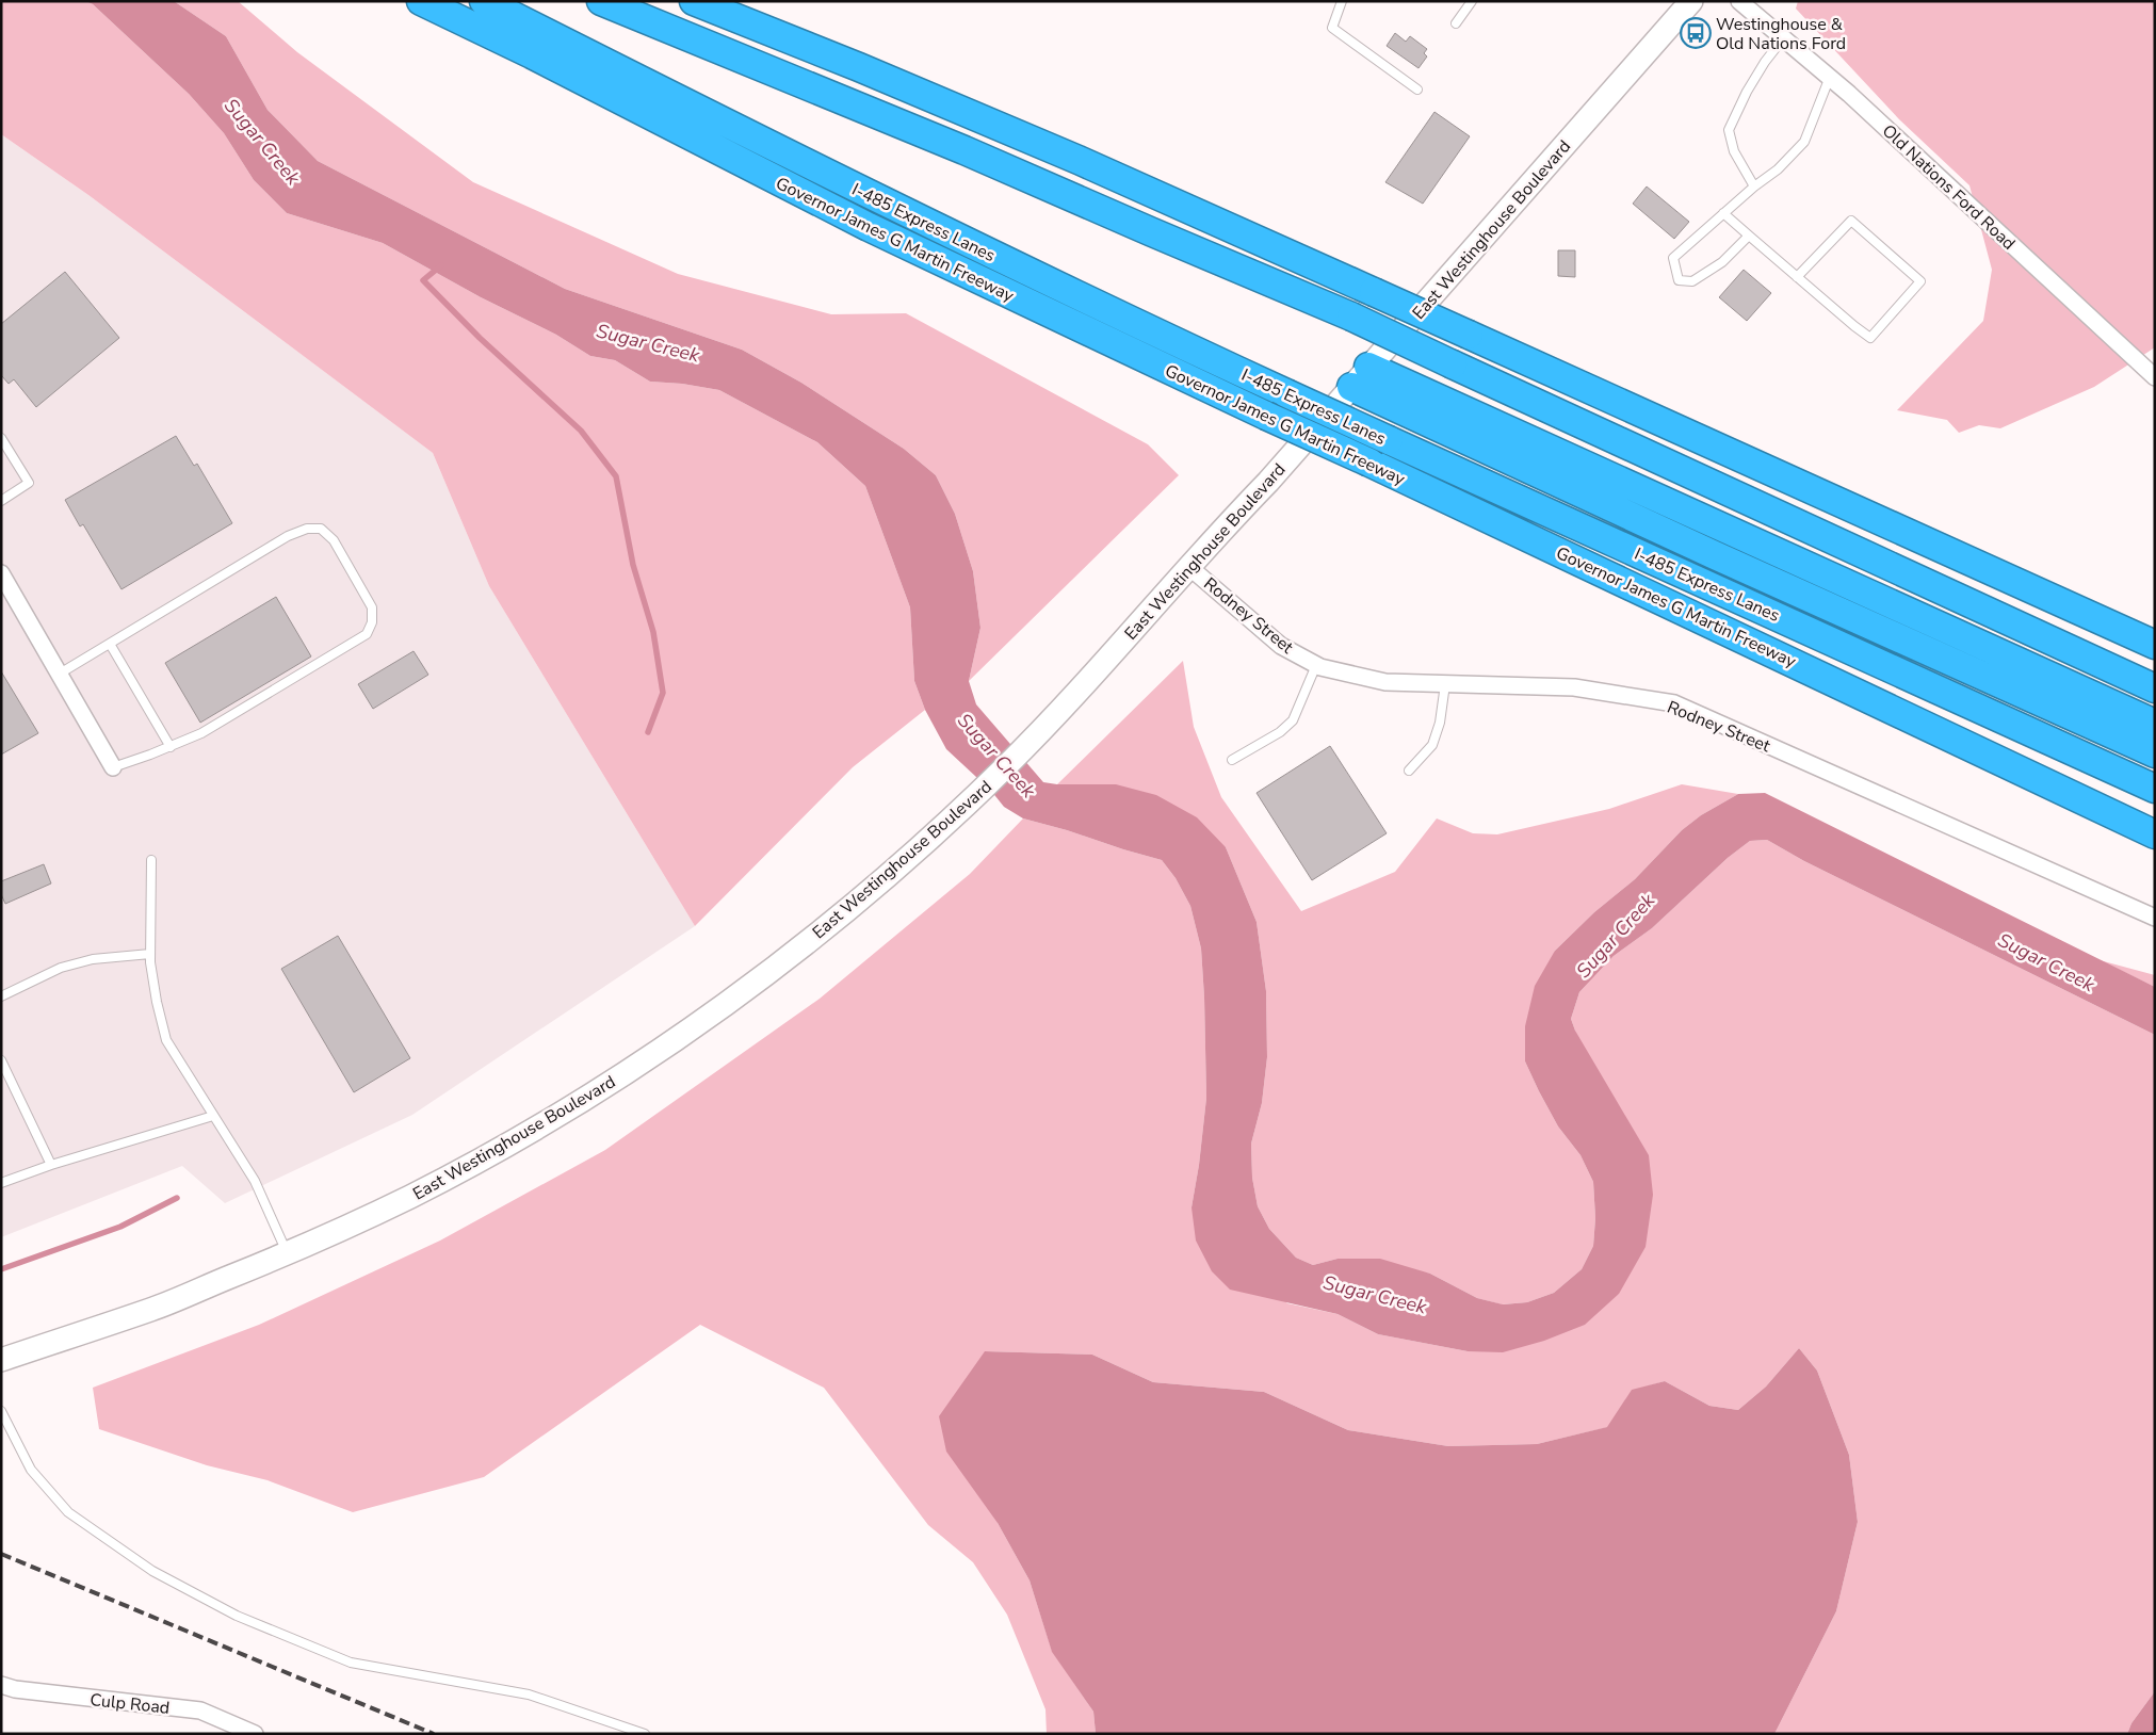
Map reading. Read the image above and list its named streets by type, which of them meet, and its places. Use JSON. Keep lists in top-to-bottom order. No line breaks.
{"streets":{"highway":["I-485 Express Lanes","Governor James G Martin Freeway"],"main road":["East Westinghouse Boulevard"],"street":["Old Nations Ford Road","Rodney Street","Culp Road"]},"crossings":[["East Westinghouse Boulevard","Rodney Street"]],"water":["Sugar Creek"],"places":{"bus stop":["Westinghouse & Old Nations Ford"]}}
